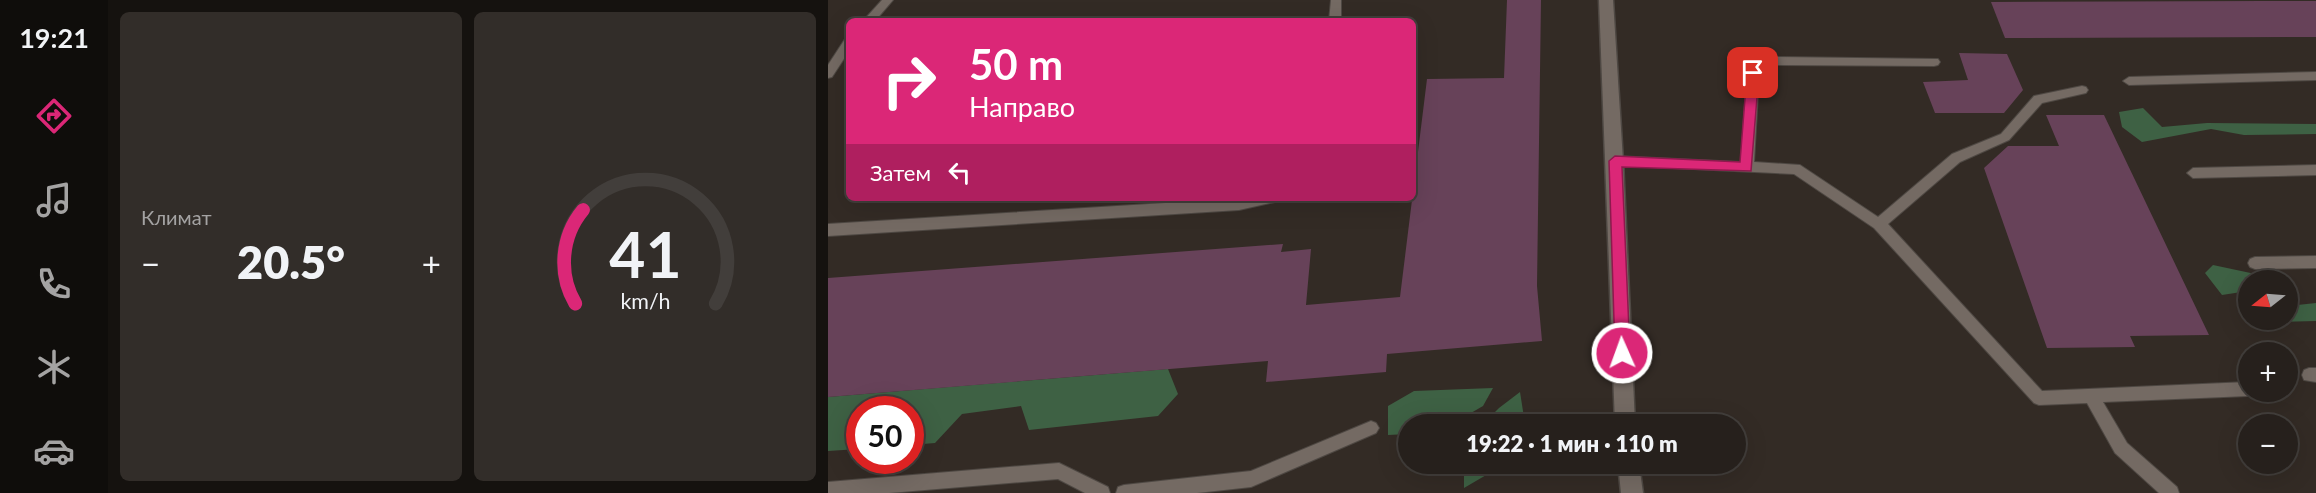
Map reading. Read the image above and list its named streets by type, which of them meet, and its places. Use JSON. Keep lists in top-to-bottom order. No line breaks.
{"north":"left","page":{"tabs":"19:21","tile":"Климат","turn":["50 m","Направо"],"then":"Затем","heat":["−","20.5°","+"],"map_buttons":["+","−"],"limit":"50","trip":"19:22 · 1 мин · 110 m","gauge":["41","km/h"]}}
